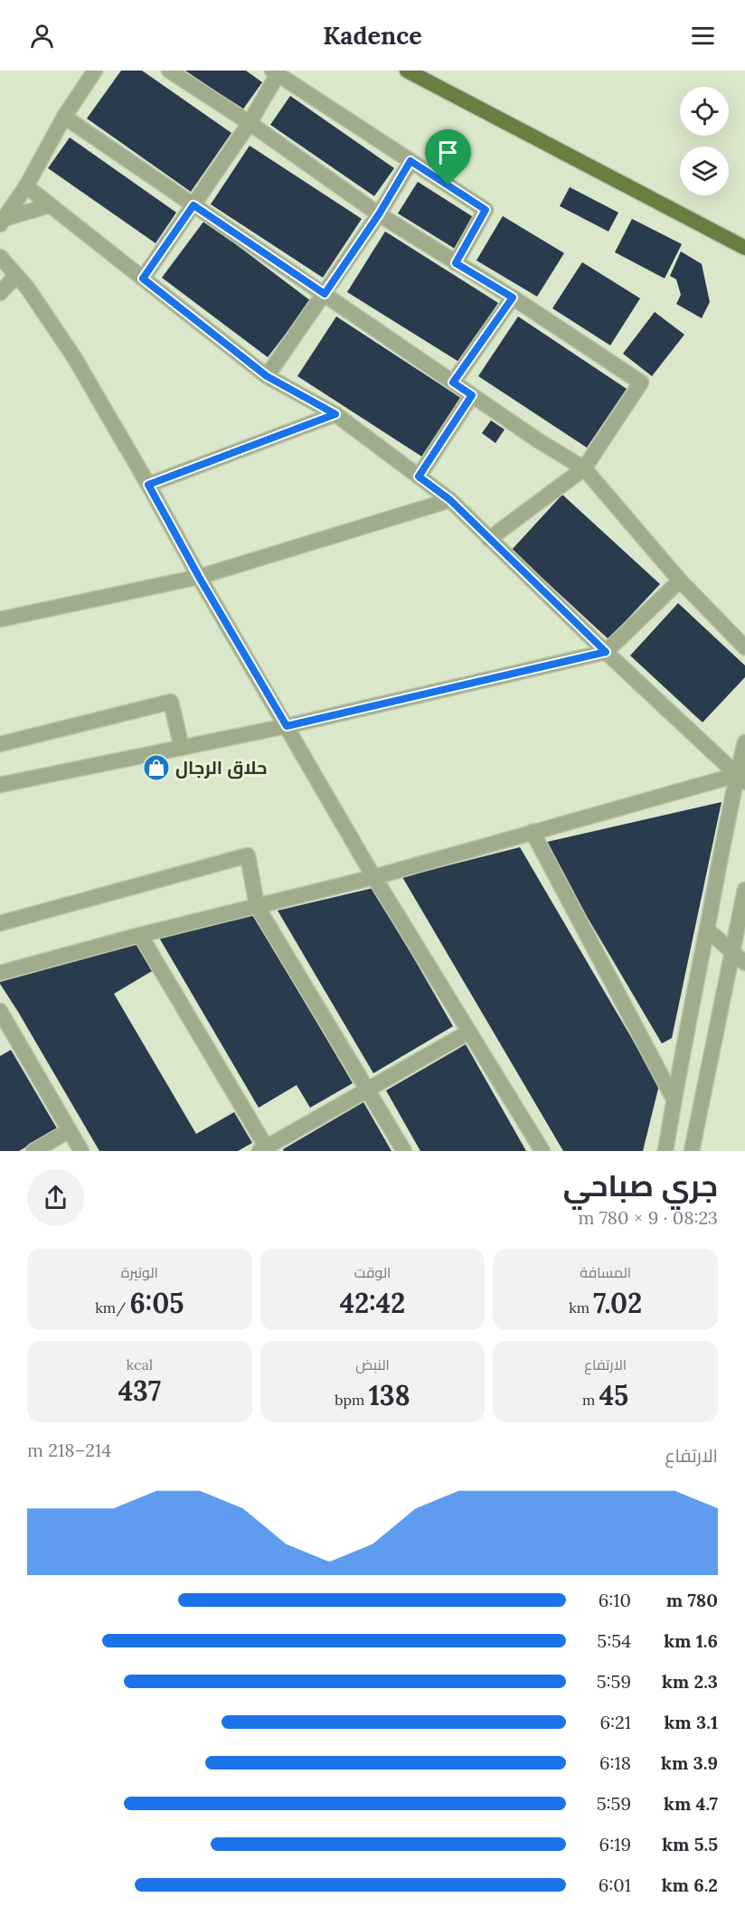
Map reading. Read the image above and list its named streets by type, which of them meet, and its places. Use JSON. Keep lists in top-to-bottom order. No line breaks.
{"places":{"shop":["حلاق الرجال"]},"page":{"header":"Kadence","heading":["جري صباحي","08:23 · 9 × 780 m"],"stats":[["المسافة","7.02 km"],["الوقت","42:42"],["الوتيرة","6:05 /km"],["الارتفاع","45 m"],["النبض","138 bpm"],["kcal","437"]],"chart":["الارتفاع","214–218 m"],"list":[{"name":"780 m","note":"6:10"},{"name":"1.6 km","note":"5:54"},{"name":"2.3 km","note":"5:59"},{"name":"3.1 km","note":"6:21"},{"name":"3.9 km","note":"6:18"},{"name":"4.7 km","note":"5:59"},{"name":"5.5 km","note":"6:19"},{"name":"6.2 km","note":"6:01"}]}}
